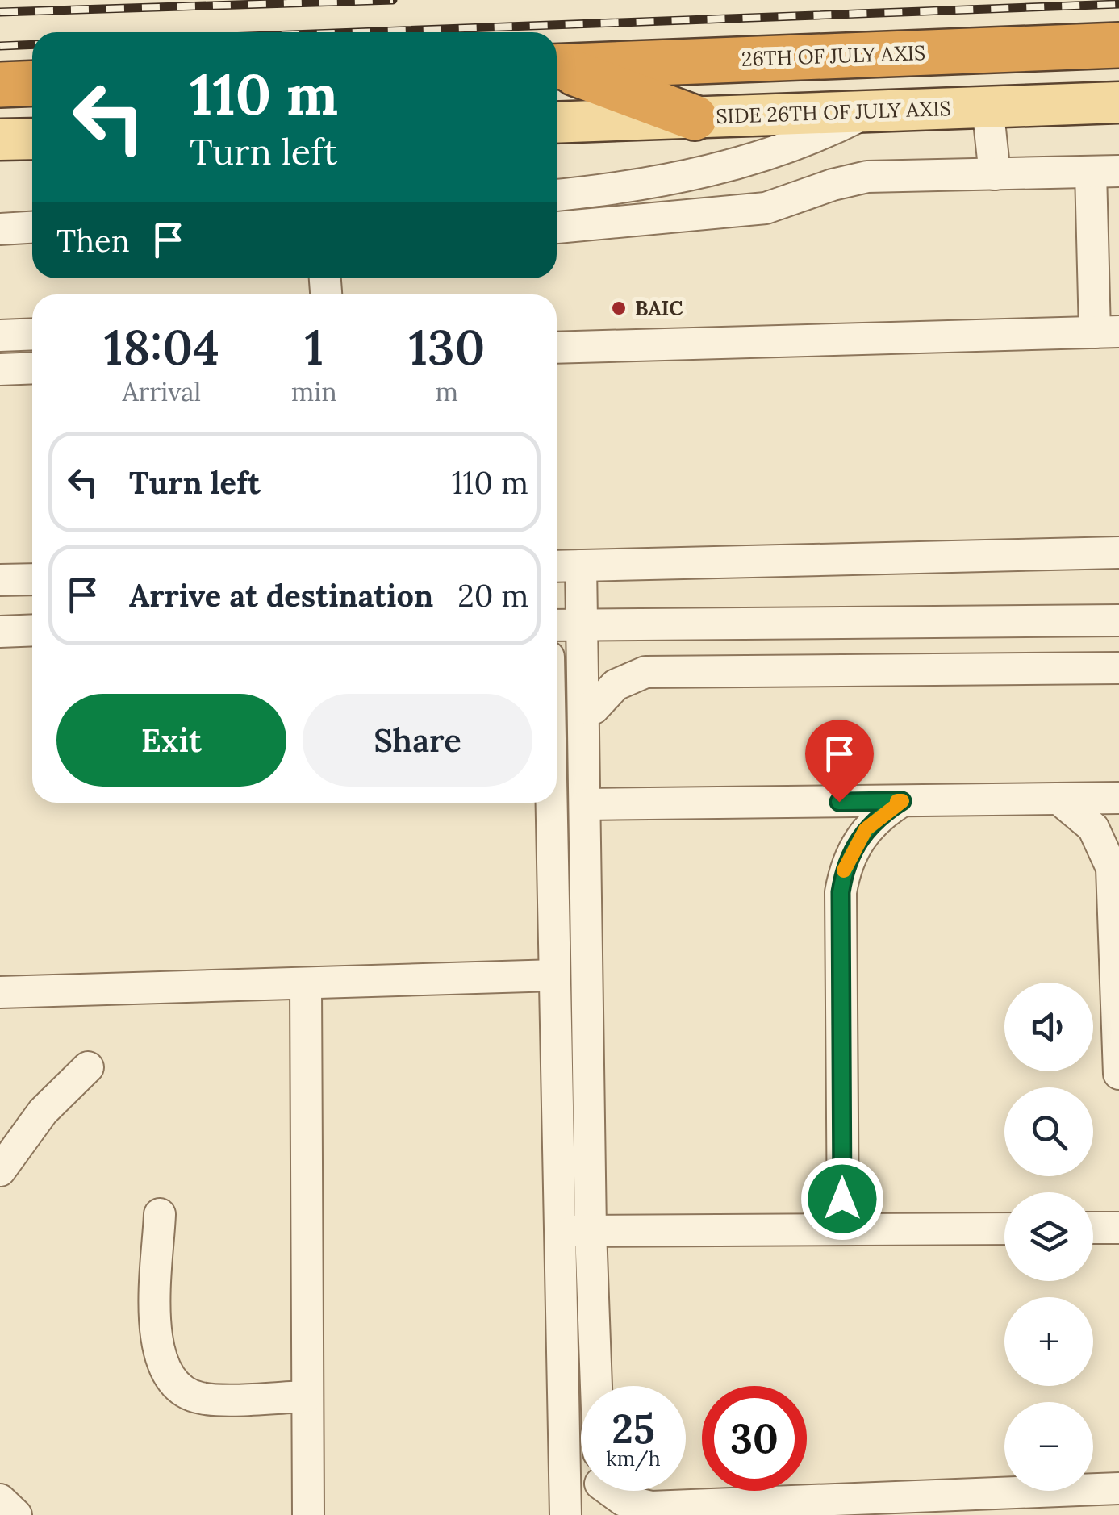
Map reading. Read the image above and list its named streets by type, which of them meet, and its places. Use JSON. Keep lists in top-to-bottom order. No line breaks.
{"streets":{"highway":["26TH OF JULY AXIS"],"main road":["SIDE 26TH OF JULY AXIS"]},"places":["BAIC"],"page":{"turn":["110 m","Turn left"],"then":"Then","eta":["18:04","Arrival","1","min","130","m"],"list":[{"name":"Turn left","value":"110 m"},{"name":"Arrive at destination","value":"20 m"}],"buttons":["Exit","Share"],"map_buttons":["+","−"],"speed":"25 km/h","limit":"30"}}
